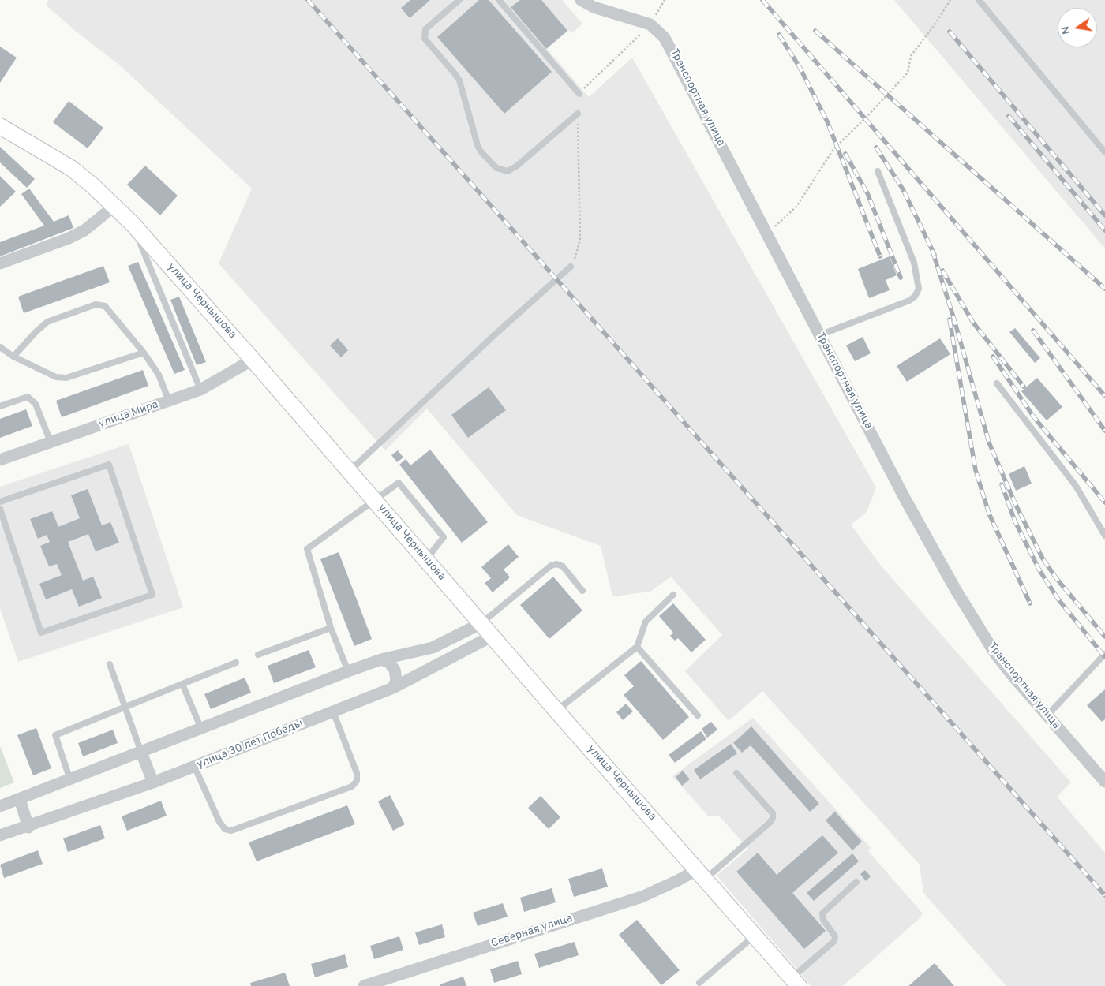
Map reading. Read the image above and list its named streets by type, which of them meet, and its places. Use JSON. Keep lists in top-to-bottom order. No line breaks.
{"streets":{"main road":["улица Чернышова"],"street":["Транспортная улица","улица Мира","улица 30 лет Победы","Северная улица"]},"crossings":[["улица Чернышова","улица Мира"],["улица Чернышова","улица 30 лет Победы"],["улица Чернышова","Северная улица"]],"north":"left"}
